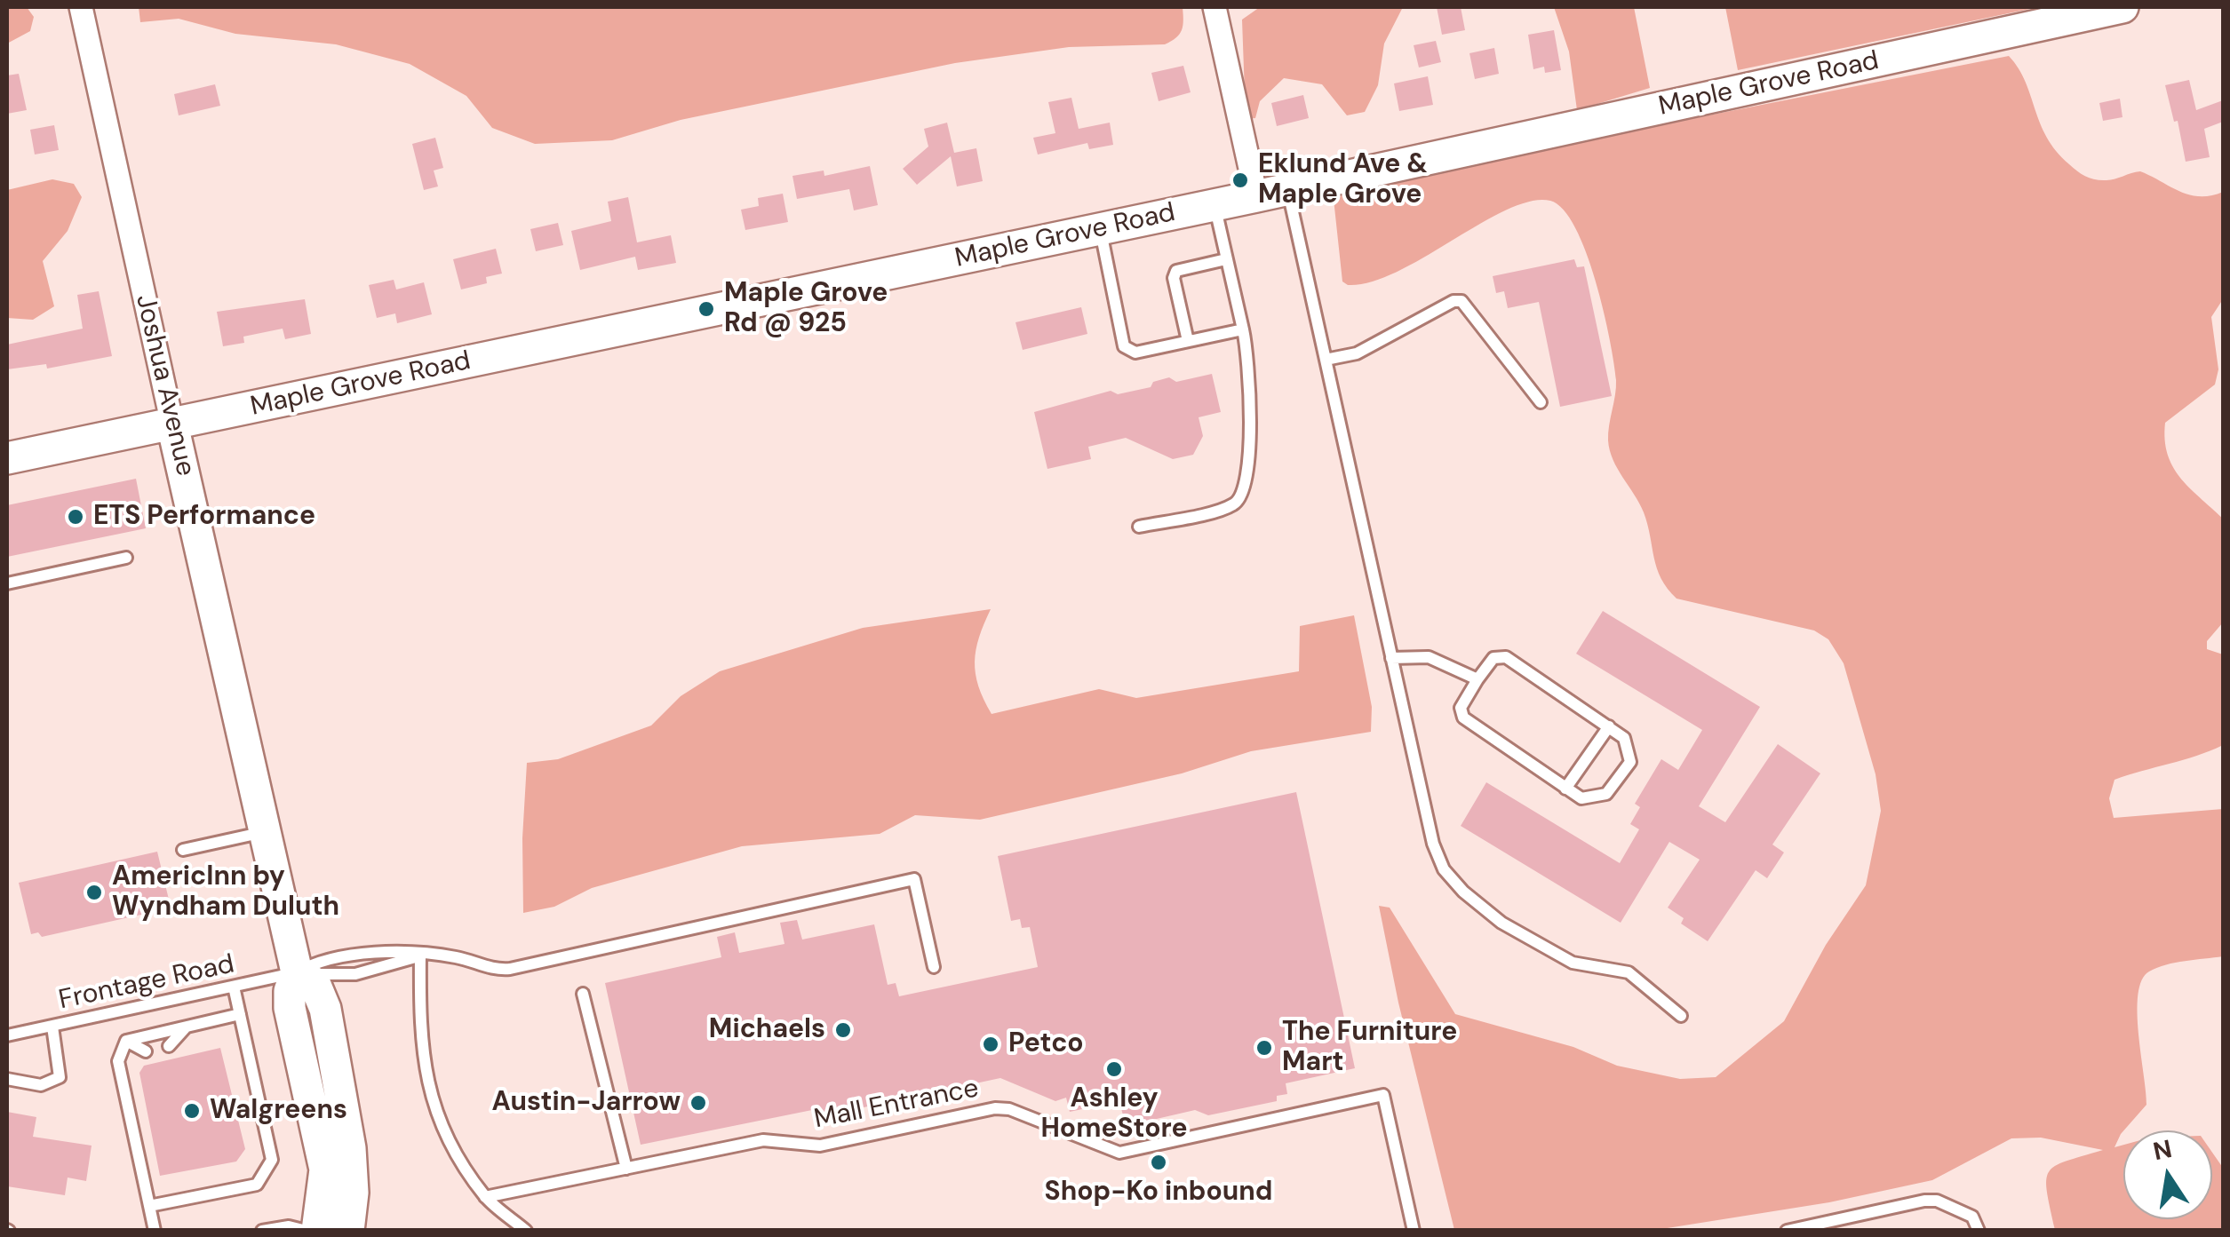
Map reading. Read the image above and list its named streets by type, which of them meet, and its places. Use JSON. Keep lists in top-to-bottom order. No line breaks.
{"streets":{"street":["Maple Grove Road","Joshua Avenue"],"lane":["Frontage Road","Mall Entrance"]},"crossings":[["Maple Grove Road","Joshua Avenue"],["Joshua Avenue","Frontage Road"]],"places":["Eklund Ave & Maple Grove","Maple Grove Rd @ 925","ETS Performance","AmericInn by Wyndham Duluth","Michaels","Petco","The Furniture Mart","Ashley HomeStore","Austin-Jarrow","Walgreens","Shop-Ko inbound"],"north":"top"}
